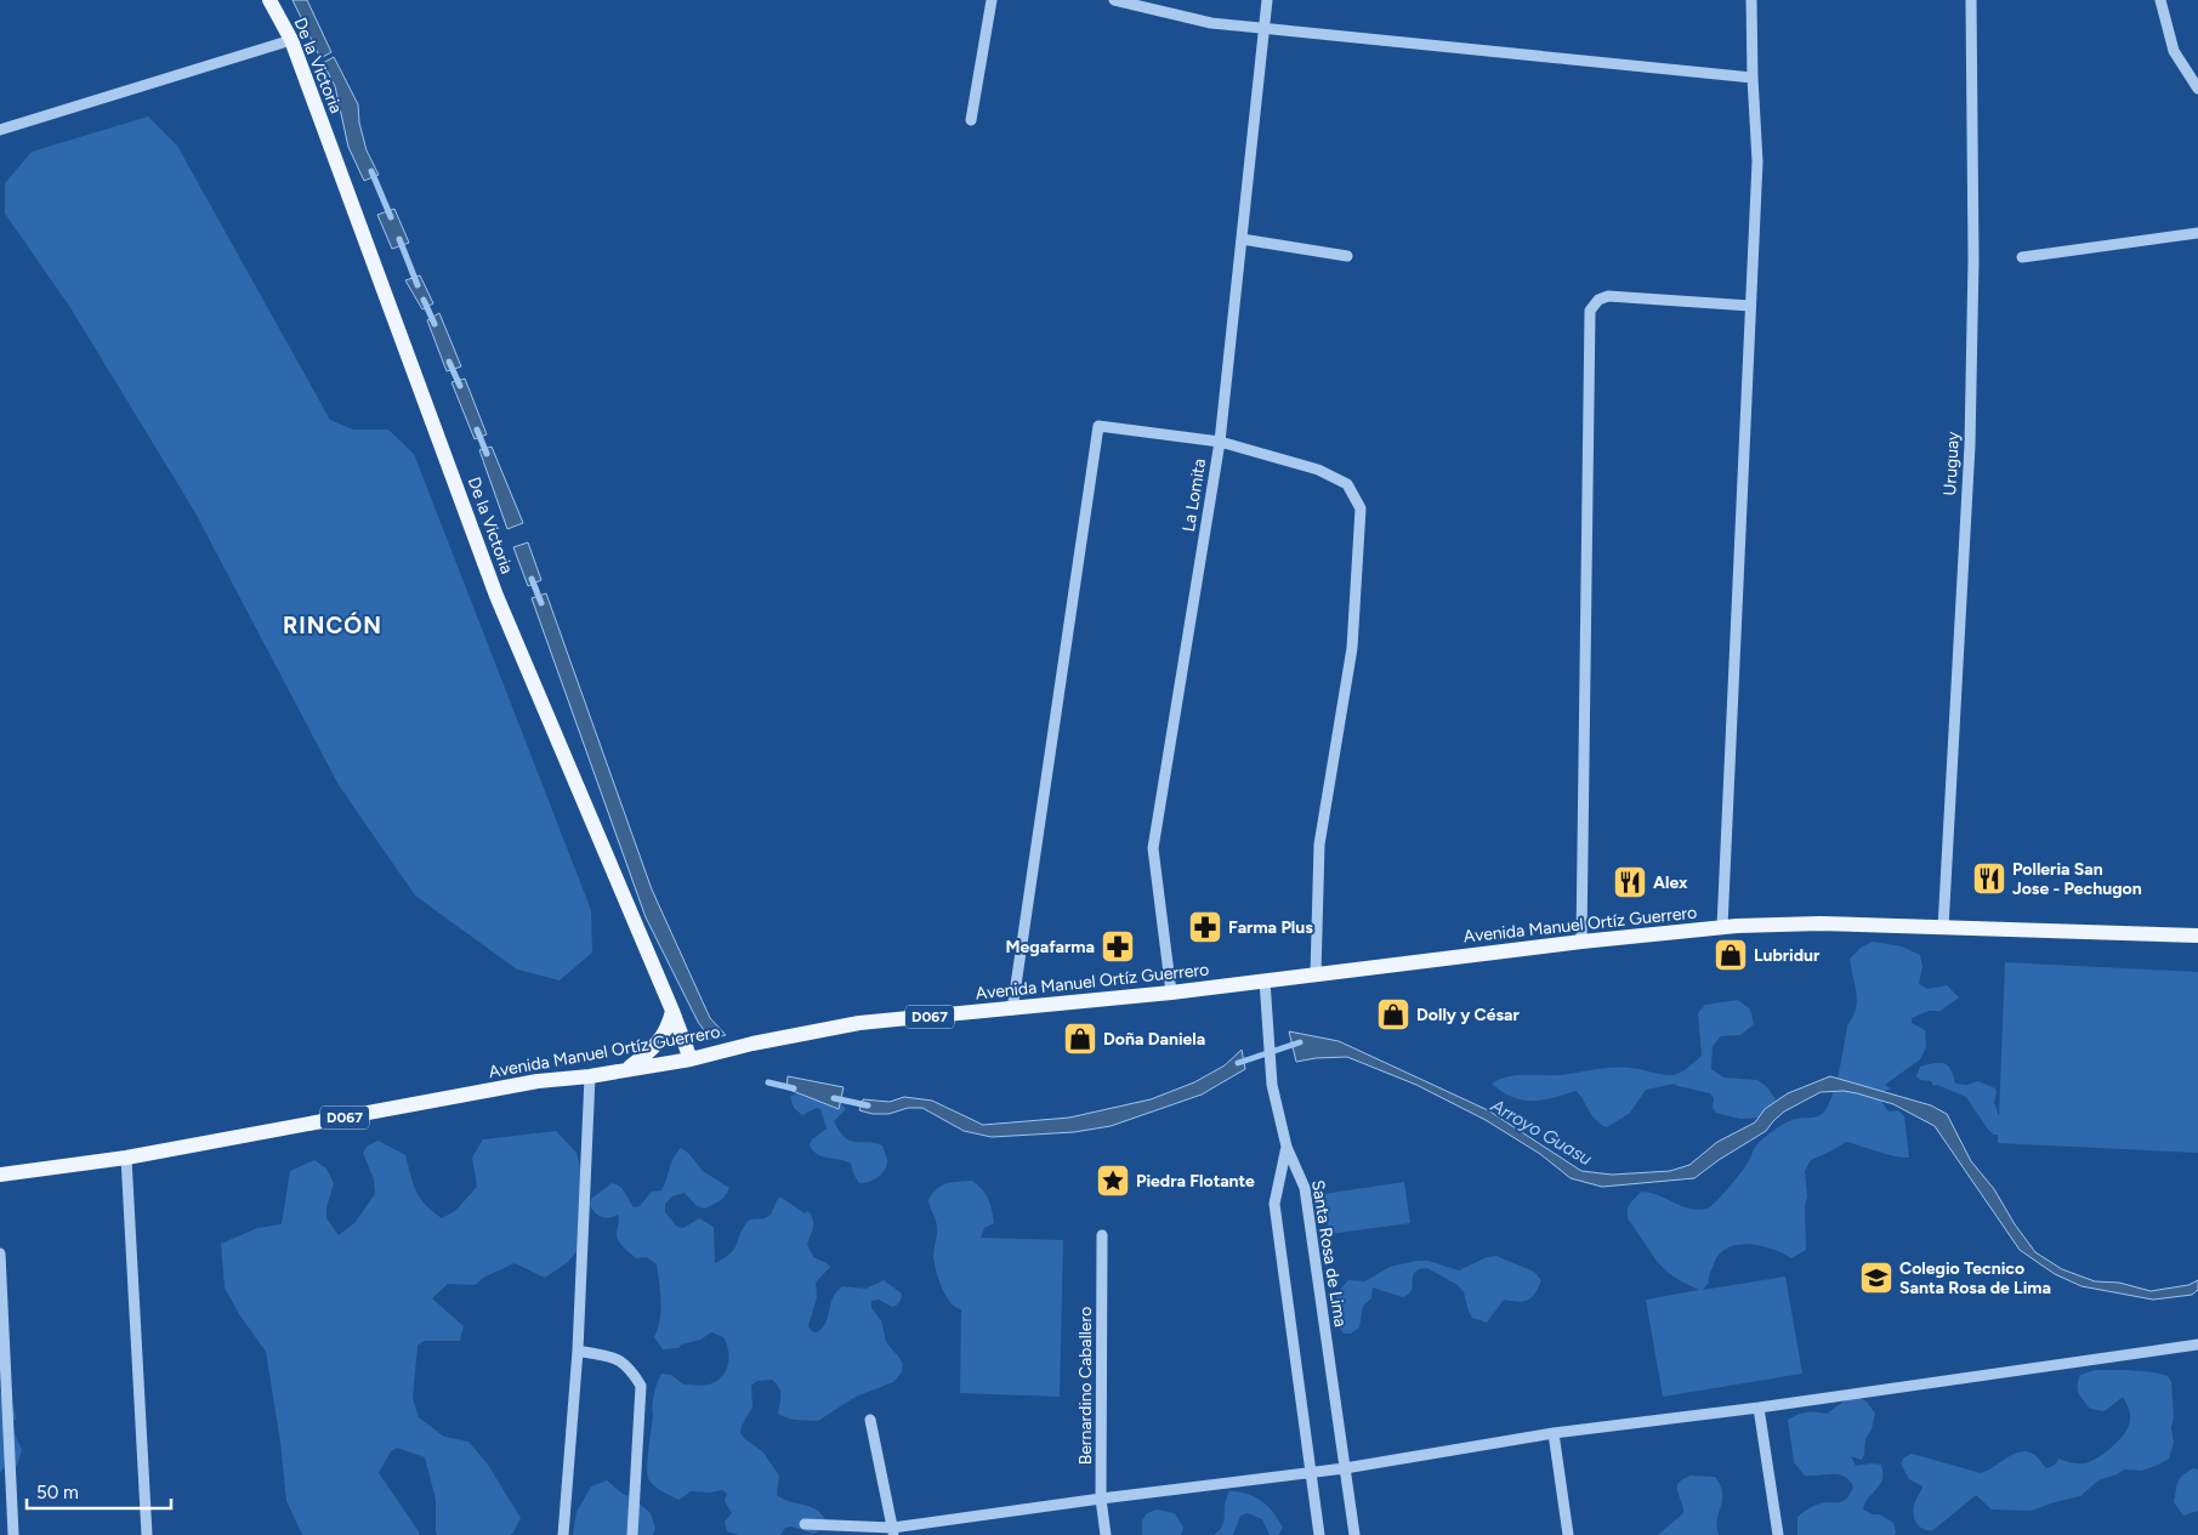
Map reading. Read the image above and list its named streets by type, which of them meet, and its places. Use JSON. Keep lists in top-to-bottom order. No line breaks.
{"streets":{"main road":["De la Victoria","Avenida Manuel Ortíz Guerrero","D067"],"street":["Uruguay","La Lomita","Santa Rosa de Lima","Bernardino Caballero"]},"crossings":[["De la Victoria","Avenida Manuel Ortíz Guerrero"],["Uruguay","Avenida Manuel Ortíz Guerrero"],["La Lomita","Avenida Manuel Ortíz Guerrero"],["Avenida Manuel Ortíz Guerrero","Santa Rosa de Lima"]],"districts":["RINCÓN"],"water":["Arroyo Guasu"],"places":{"restaurant":["Polleria San Jose - Pechugon","Alex"],"pharmacy":["Farma Plus","Megafarma"],"shop":["Lubridur","Dolly y César","Doña Daniela"],"place":["Piedra Flotante"],"school or university":["Colegio Tecnico Santa Rosa de Lima"]},"scale_bar":"50 m"}
